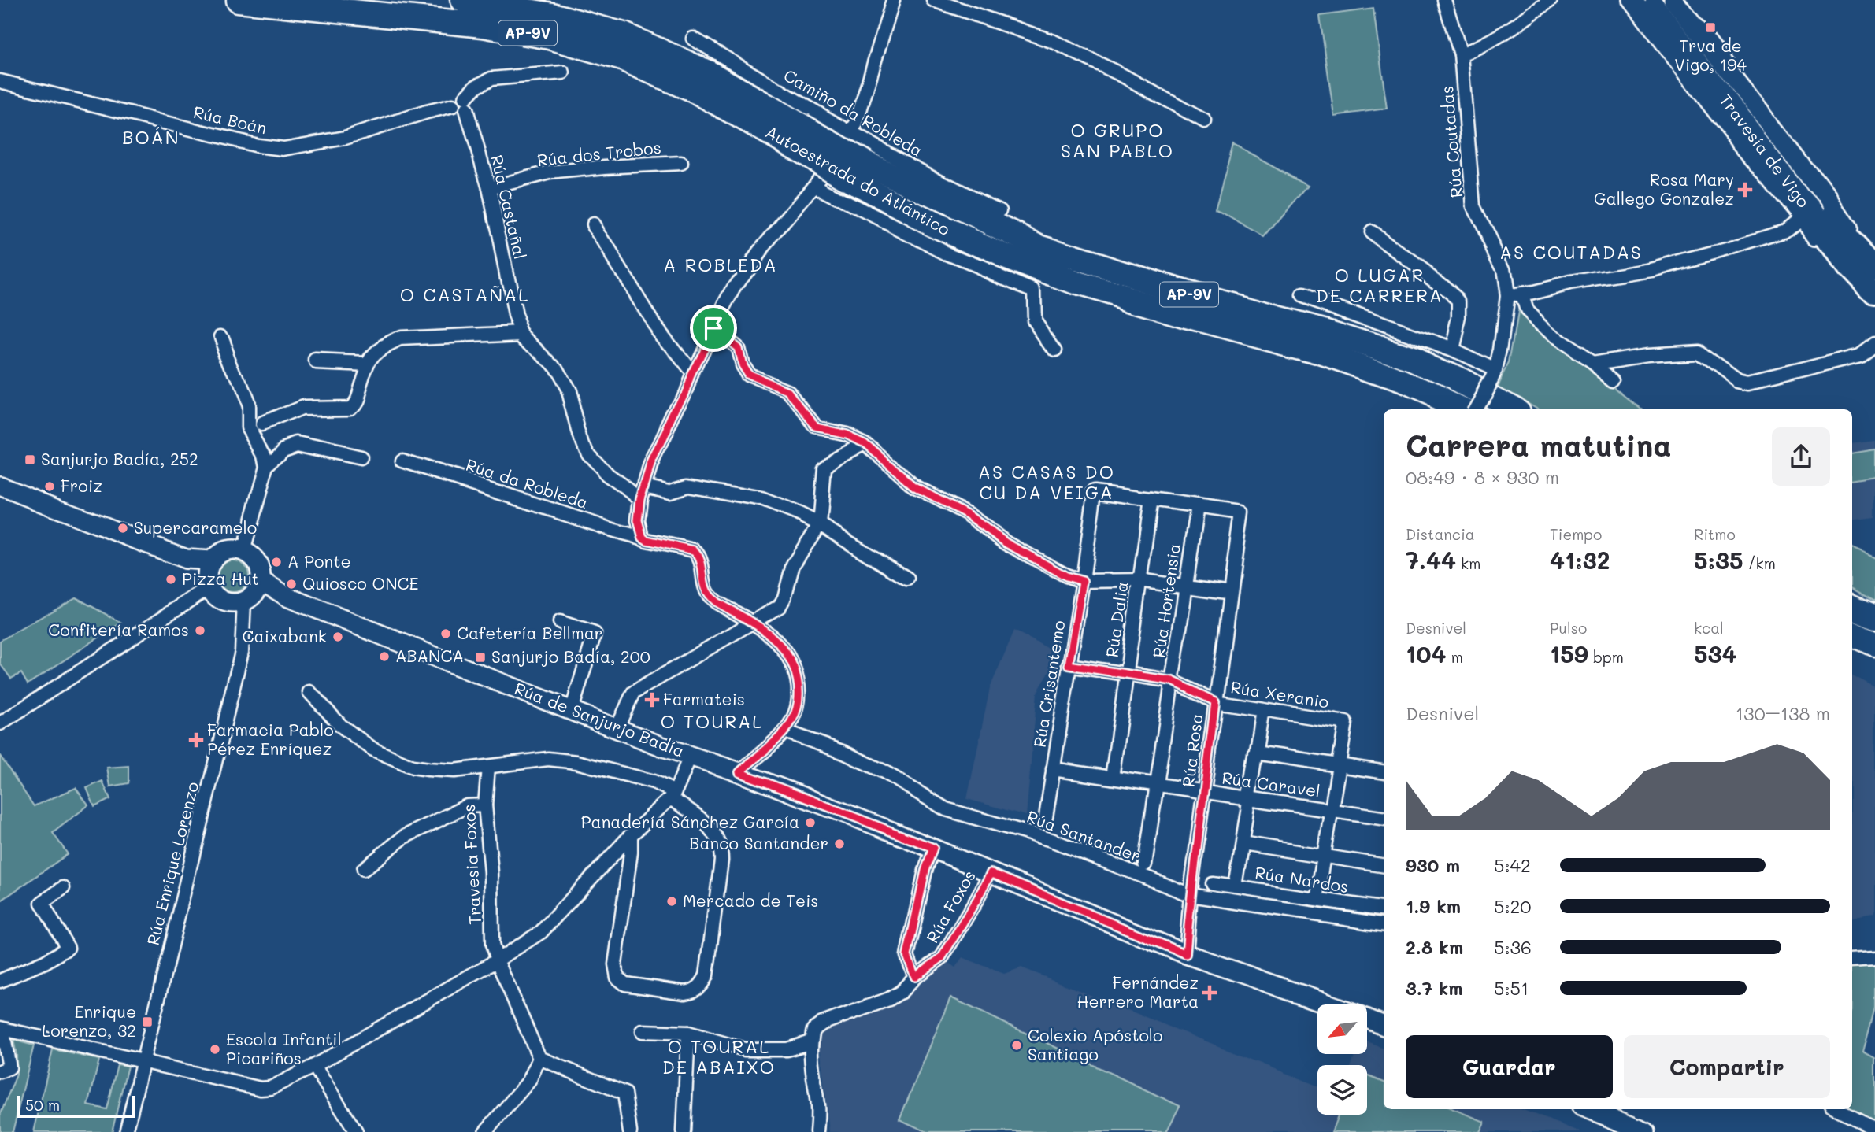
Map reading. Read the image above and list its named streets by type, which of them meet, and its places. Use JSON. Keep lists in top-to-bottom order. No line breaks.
{"streets":{"highway":["AP-9V","Autoestrada do Atlántico"],"main road":["Travesía de Vigo","Rúa de Sanjurjo Badía"],"street":["Camiño da Robleda","Rúa Boán","Rúa Coutadas","Rúa dos Trobos","Rúa Castañal","Rúa da Robleda","Rúa Hortensia","Rúa Dalia","Rúa Crisantemo","Rúa Xeranio","Rúa Rosa","Rúa Caravel","Rúa Santander","Rúa Enrique Lorenzo","Travesia Foxos","Rúa Nardos","Rúa Foxos"]},"crossings":[["Rúa Boán","Rúa Castañal"],["Rúa dos Trobos","Rúa Castañal"],["Rúa da Robleda","Rúa de Sanjurjo Badía"],["Rúa da Robleda","Rúa Santander"],["Rúa Hortensia","Rúa Xeranio"],["Rúa Hortensia","Rúa Rosa"],["Rúa Hortensia","Rúa Caravel"],["Rúa Dalia","Rúa Crisantemo"],["Rúa Dalia","Rúa Xeranio"],["Rúa Dalia","Rúa Caravel"],["Rúa Crisantemo","Rúa Xeranio"],["Rúa Crisantemo","Rúa Caravel"],["Rúa Xeranio","Rúa Rosa"],["Rúa Xeranio","Rúa Caravel"],["Rúa Xeranio","Rúa Nardos"],["Rúa de Sanjurjo Badía","Rúa Enrique Lorenzo"],["Rúa de Sanjurjo Badía","Rúa Foxos"],["Rúa Rosa","Rúa Caravel"],["Rúa Rosa","Rúa Santander"]],"districts":["O GRUPO SAN PABLO","BOÁN","AS COUTADAS","A ROBLEDA","O LUGAR DE CARRERA","O CASTAÑAL","AS CASAS DO CU DA VEIGA","O TOURAL","O TOURAL DE ABAIXO"],"places":{"transit":["Trva de Vigo, 194","Sanjurjo Badía, 252","Sanjurjo Badía, 200","Enrique Lorenzo, 32"],"health":["Rosa Mary Gallego Gonzalez","Farmateis","Farmacia Pablo Pérez Enríquez","Fernández Herrero Marta"],"other":["Froiz","Supercaramelo","A Ponte","Pizza Hut","Quiosco ONCE","Confitería Ramos","Cafetería Bellmar","Caixabank","ABANCA","Panadería Sánchez García","Banco Santander","Mercado de Teis","Colexio Apóstolo Santiago","Escola Infantil Picariños"]},"scale_bar":"50 m","north":"bottom left","page":{"heading":["Carrera matutina","08:49 · 8 × 930 m"],"stats":[["Distancia","7.44 km"],["Tiempo","41:32"],["Ritmo","5:35 /km"],["Desnivel","104 m"],["Pulso","159 bpm"],["kcal","534"]],"chart":["Desnivel","130–138 m"],"list":[{"name":"930 m","note":"5:42"},{"name":"1.9 km","note":"5:20"},{"name":"2.8 km","note":"5:36"},{"name":"3.7 km","note":"5:51"}],"buttons":["Guardar","Compartir"],"scale":"50 m"}}
